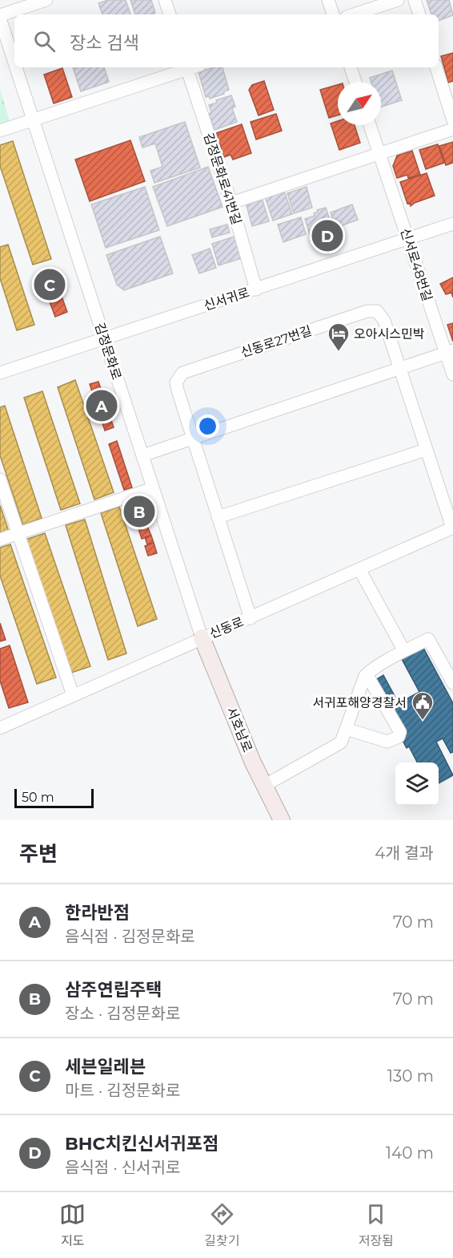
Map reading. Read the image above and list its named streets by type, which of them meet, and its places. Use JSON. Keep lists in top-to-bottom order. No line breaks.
{"streets":{"main road":["서호남로"],"street":["김정문화로41번길","신서로48번길","신서귀로","신동로27번길","김정문화로","신동로"]},"crossings":[["김정문화로41번길","신서귀로"],["신서로48번길","신서귀로"],["신서귀로","김정문화로"],["신동로27번길","신동로"],["김정문화로","신동로"],["김정문화로","서호남로"],["신동로","서호남로"]],"places":{"hotel":["오아시스민박"],"public building":["서귀포해양경찰서"]},"scale_bar":"50 m","north":"top right","page":{"search":"장소 검색","pins":["D","C","A","B"],"scale":"50 m","heading":["주변","4개 결과"],"list":[{"mark":"A","name":"한라반점","note":"음식점 · 김정문화로","value":"70 m"},{"mark":"B","name":"삼주연립주택","note":"장소 · 김정문화로","value":"70 m"},{"mark":"C","name":"세븐일레븐","note":"마트 · 김정문화로","value":"130 m"},{"mark":"D","name":"BHC치킨신서귀포점","note":"음식점 · 신서귀로","value":"140 m"}],"nav":["지도","길찾기","저장됨"]}}
